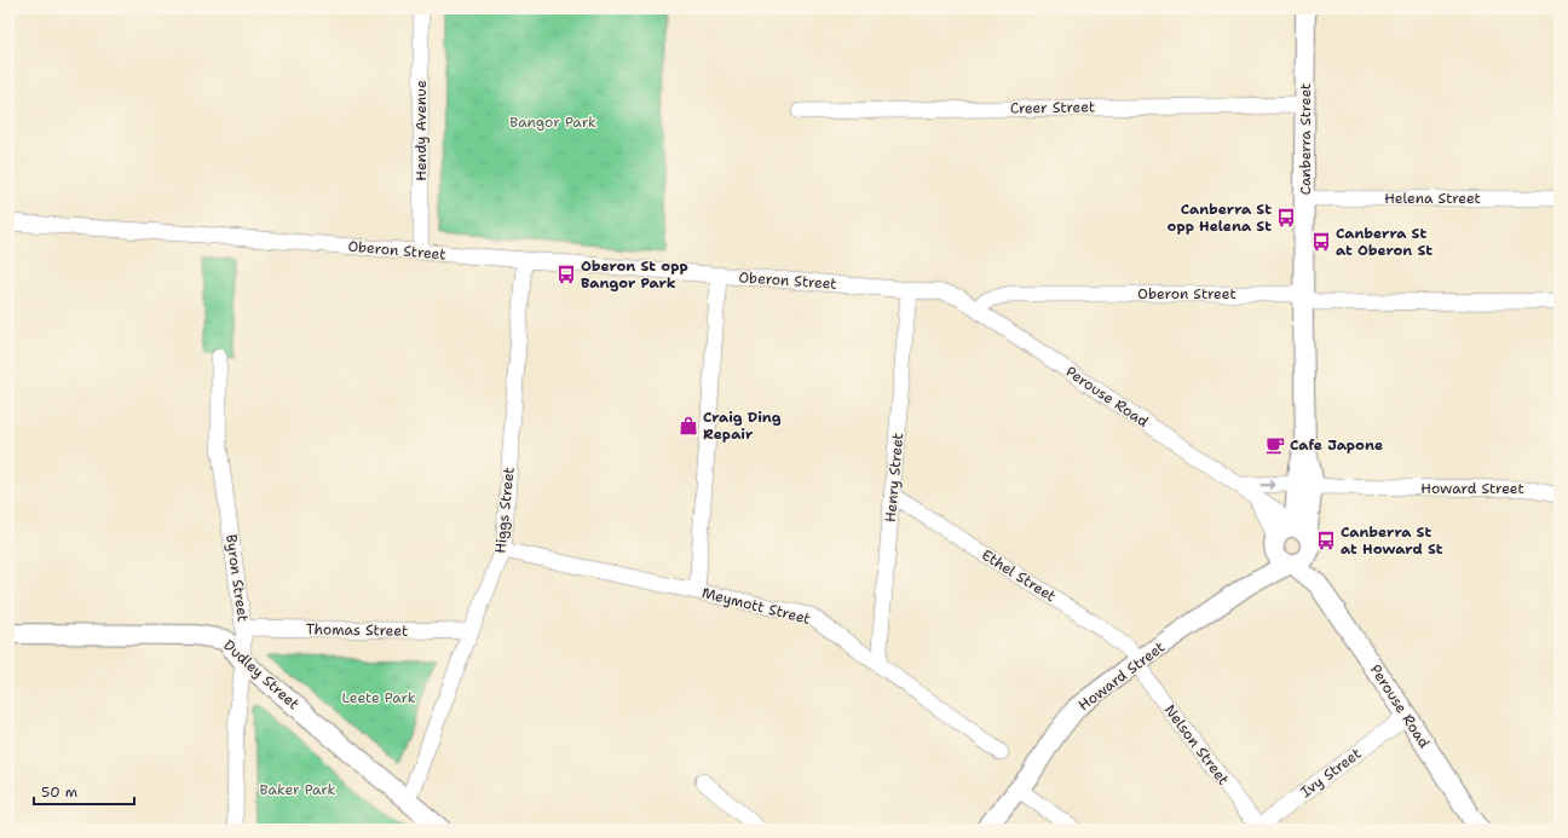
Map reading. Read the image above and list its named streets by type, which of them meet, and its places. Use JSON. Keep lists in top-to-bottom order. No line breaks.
{"streets":{"street":["Creer Street","Hendy Avenue","Canberra Street","Helena Street","Oberon Street","Perouse Road","Henry Street","Howard Street","Higgs Street","Ethel Street","Byron Street","Meymott Street","Thomas Street","Dudley Street","Nelson Street","Ivy Street"]},"crossings":[["Creer Street","Canberra Street"],["Hendy Avenue","Oberon Street"],["Canberra Street","Helena Street"],["Canberra Street","Oberon Street"],["Canberra Street","Perouse Road"],["Canberra Street","Howard Street"],["Oberon Street","Perouse Road"],["Oberon Street","Henry Street"],["Oberon Street","Higgs Street"],["Perouse Road","Howard Street"],["Perouse Road","Ivy Street"],["Henry Street","Ethel Street"],["Henry Street","Meymott Street"],["Howard Street","Ethel Street"],["Howard Street","Nelson Street"],["Higgs Street","Meymott Street"],["Higgs Street","Thomas Street"],["Higgs Street","Dudley Street"],["Ethel Street","Nelson Street"],["Byron Street","Thomas Street"],["Byron Street","Dudley Street"],["Nelson Street","Ivy Street"]],"parks":["Bangor Park","Leete Park","Baker Park"],"places":{"bus stop":["Canberra St opp Helena St","Canberra St at Oberon St","Oberon St opp Bangor Park","Canberra St at Howard St"],"shop":["Craig Ding Repair"],"cafe":["Cafe Japone"]},"scale_bar":"50 m"}
